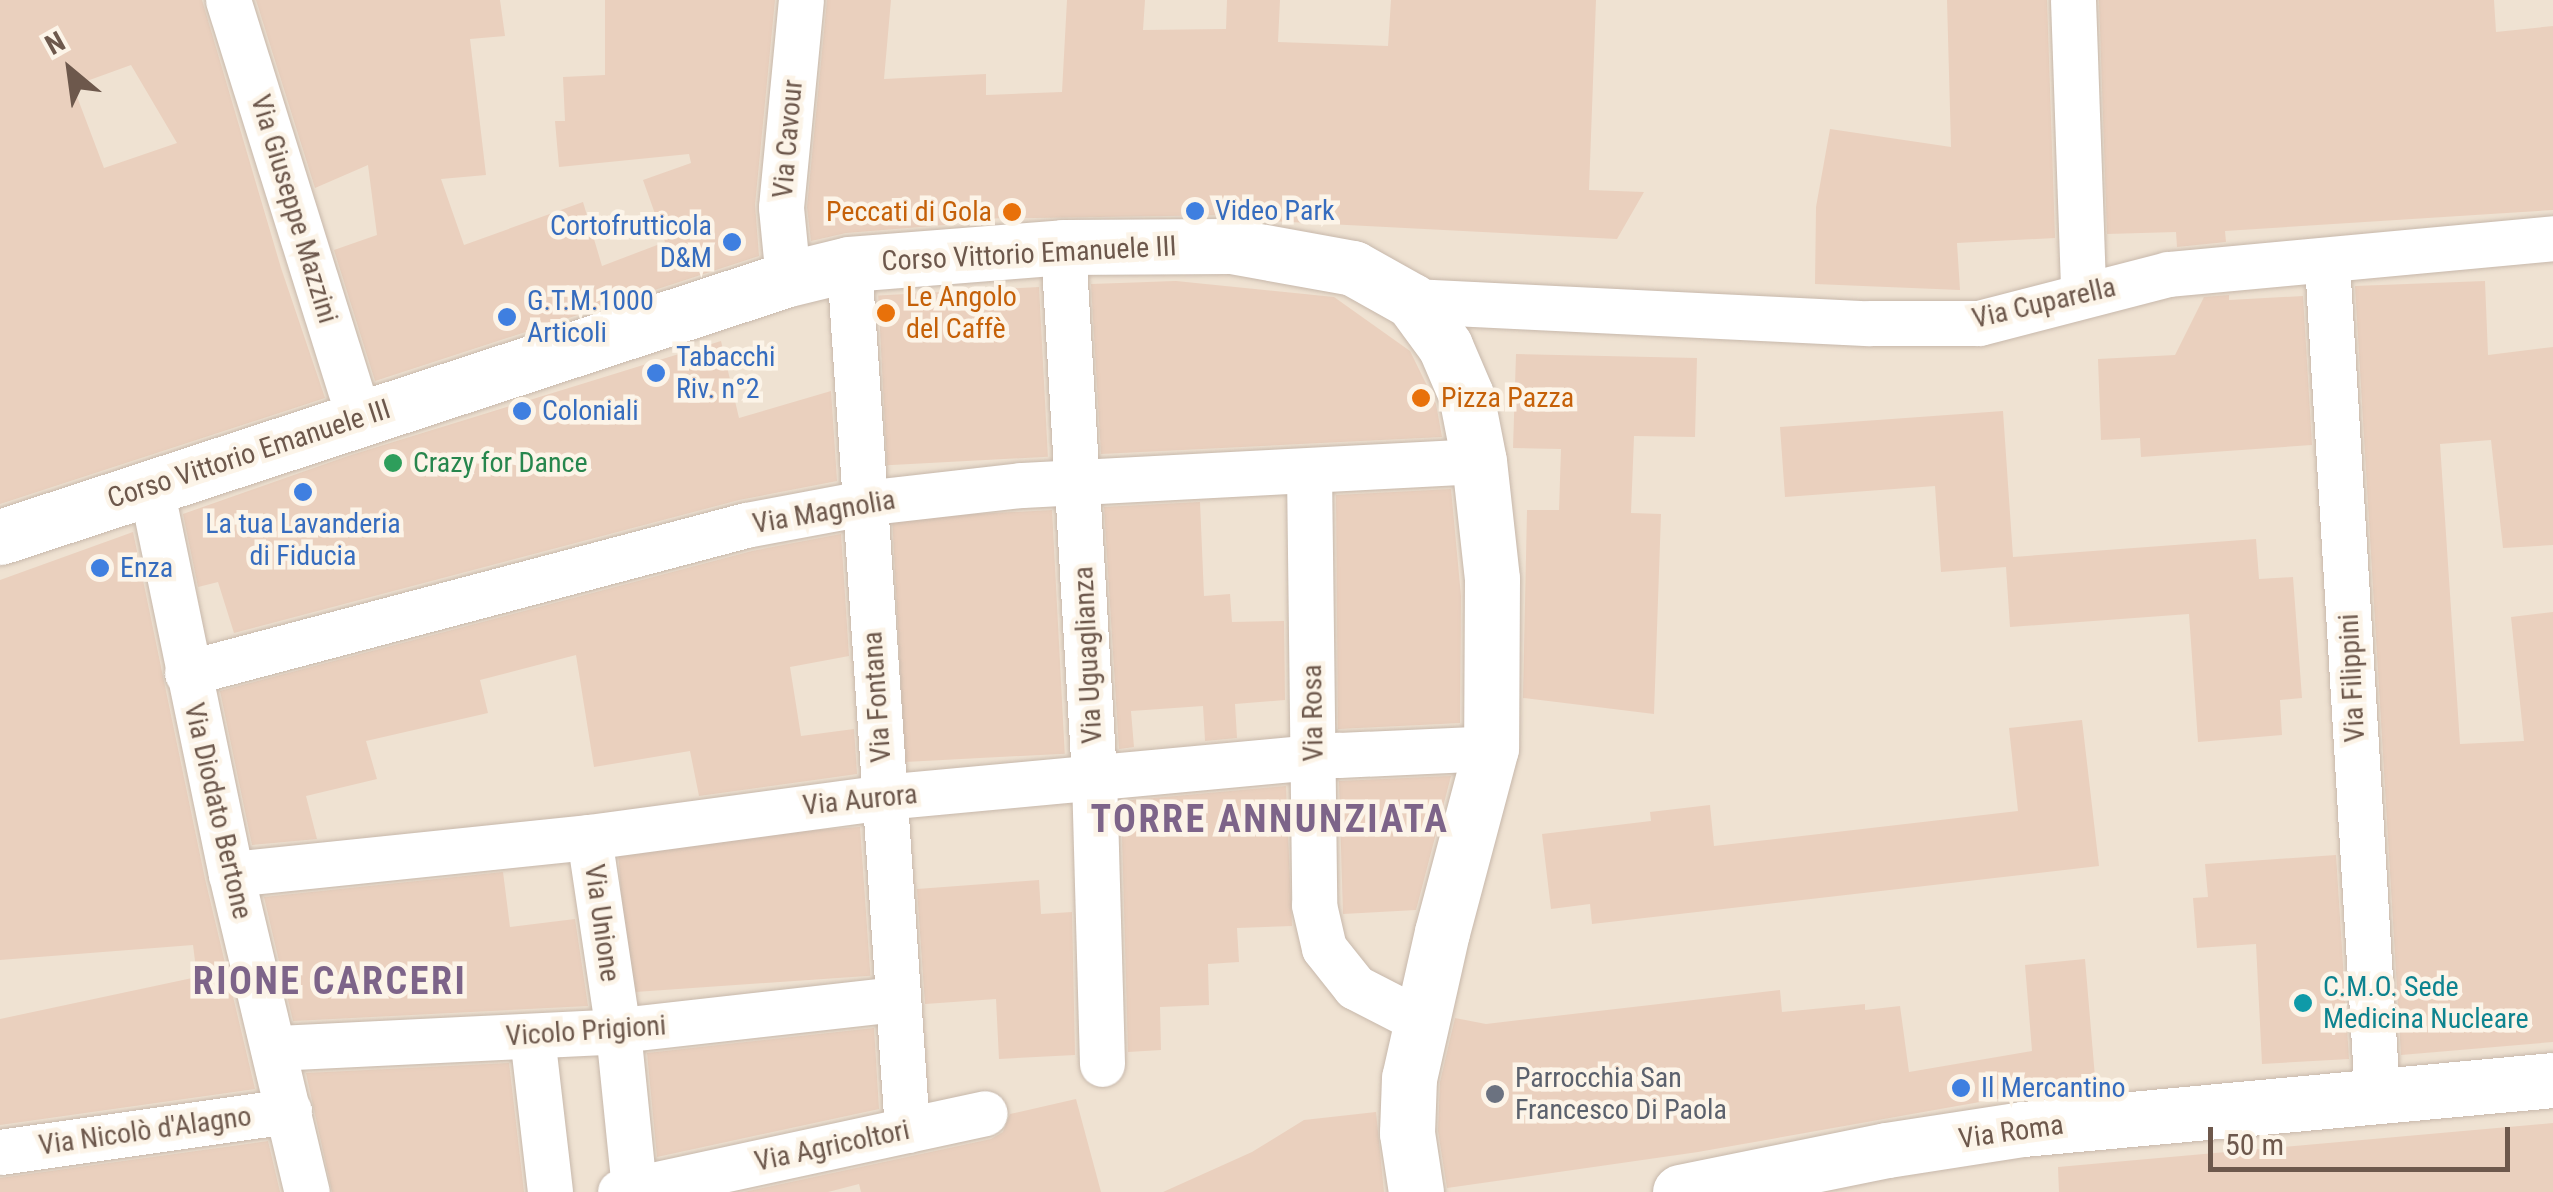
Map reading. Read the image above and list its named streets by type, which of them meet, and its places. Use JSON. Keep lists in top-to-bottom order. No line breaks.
{"streets":{"street":["Via Cavour","Via Giuseppe Mazzini","Corso Vittorio Emanuele III","Via Cuparella","Via Magnolia","Via Uguaglianza","Via Filippini","Via Fontana","Via Rosa","Via Aurora","Via Diodato Bertone","Via Unione","Vicolo Prigioni","Via Nicolò d'Alagno","Via Roma","Via Agricoltori"]},"crossings":[["Via Cavour","Corso Vittorio Emanuele III"],["Via Giuseppe Mazzini","Corso Vittorio Emanuele III"],["Corso Vittorio Emanuele III","Via Cuparella"],["Corso Vittorio Emanuele III","Via Magnolia"],["Corso Vittorio Emanuele III","Via Uguaglianza"],["Corso Vittorio Emanuele III","Via Fontana"],["Corso Vittorio Emanuele III","Via Rosa"],["Corso Vittorio Emanuele III","Via Aurora"],["Corso Vittorio Emanuele III","Via Diodato Bertone"],["Via Cuparella","Via Filippini"],["Via Magnolia","Via Uguaglianza"],["Via Magnolia","Via Fontana"],["Via Magnolia","Via Rosa"],["Via Magnolia","Via Diodato Bertone"],["Via Uguaglianza","Via Aurora"],["Via Filippini","Via Roma"],["Via Fontana","Via Aurora"],["Via Fontana","Vicolo Prigioni"],["Via Fontana","Via Agricoltori"],["Via Rosa","Via Aurora"],["Via Aurora","Via Diodato Bertone"],["Via Aurora","Via Unione"],["Via Diodato Bertone","Vicolo Prigioni"],["Via Diodato Bertone","Via Nicolò d'Alagno"],["Via Unione","Vicolo Prigioni"],["Via Unione","Via Agricoltori"]],"districts":["TORRE ANNUNZIATA","RIONE CARCERI"],"places":["Video Park","Peccati di Gola","Cortofrutticola D&M","Le Angolo del Caffè","G.T.M.1000 Articoli","Tabacchi Riv. n°2","Pizza Pazza","Coloniali","Crazy for Dance","La tua Lavanderia di Fiducia","Enza","C.M.O. Sede Medicina Nucleare","Il Mercantino","Parrocchia San Francesco Di Paola"],"scale_bar":"50 m","north":"top left"}
